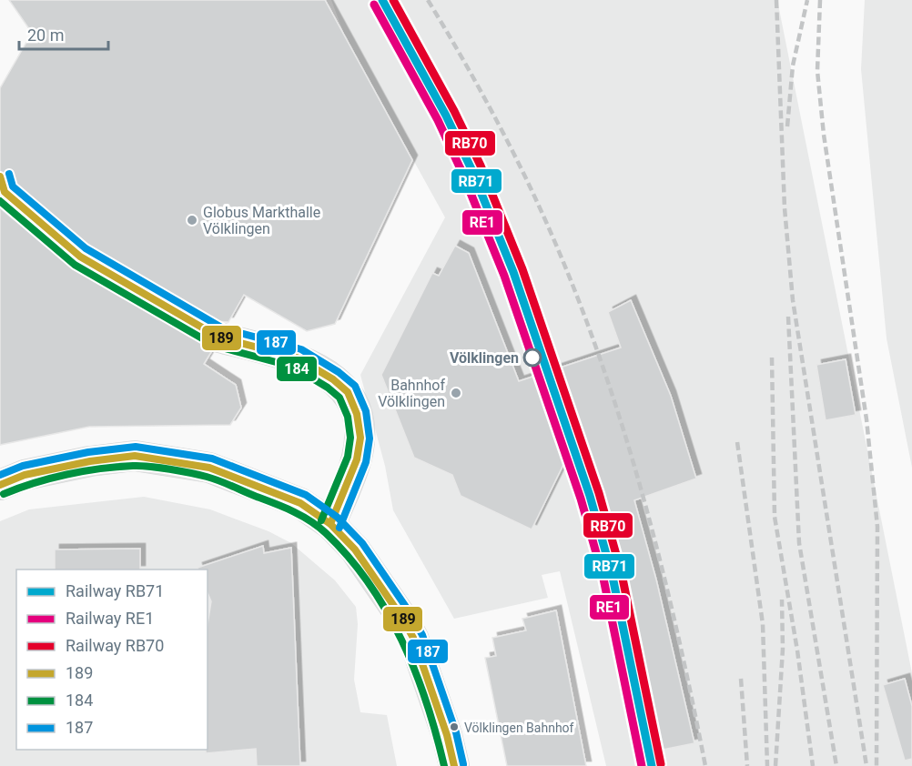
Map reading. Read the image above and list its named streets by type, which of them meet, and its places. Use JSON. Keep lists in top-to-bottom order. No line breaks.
{"places":["Globus Markthalle Völklingen","Völklingen","Bahnhof Völklingen","Völklingen Bahnhof"],"lines":["rail line RB71","rail line RB70","rail line RE1","transit line 187","transit line 189","transit line 184"],"legend":["Railway RB71","Railway RE1","Railway RB70","189","184","187"],"scale_bar":"20 m"}
